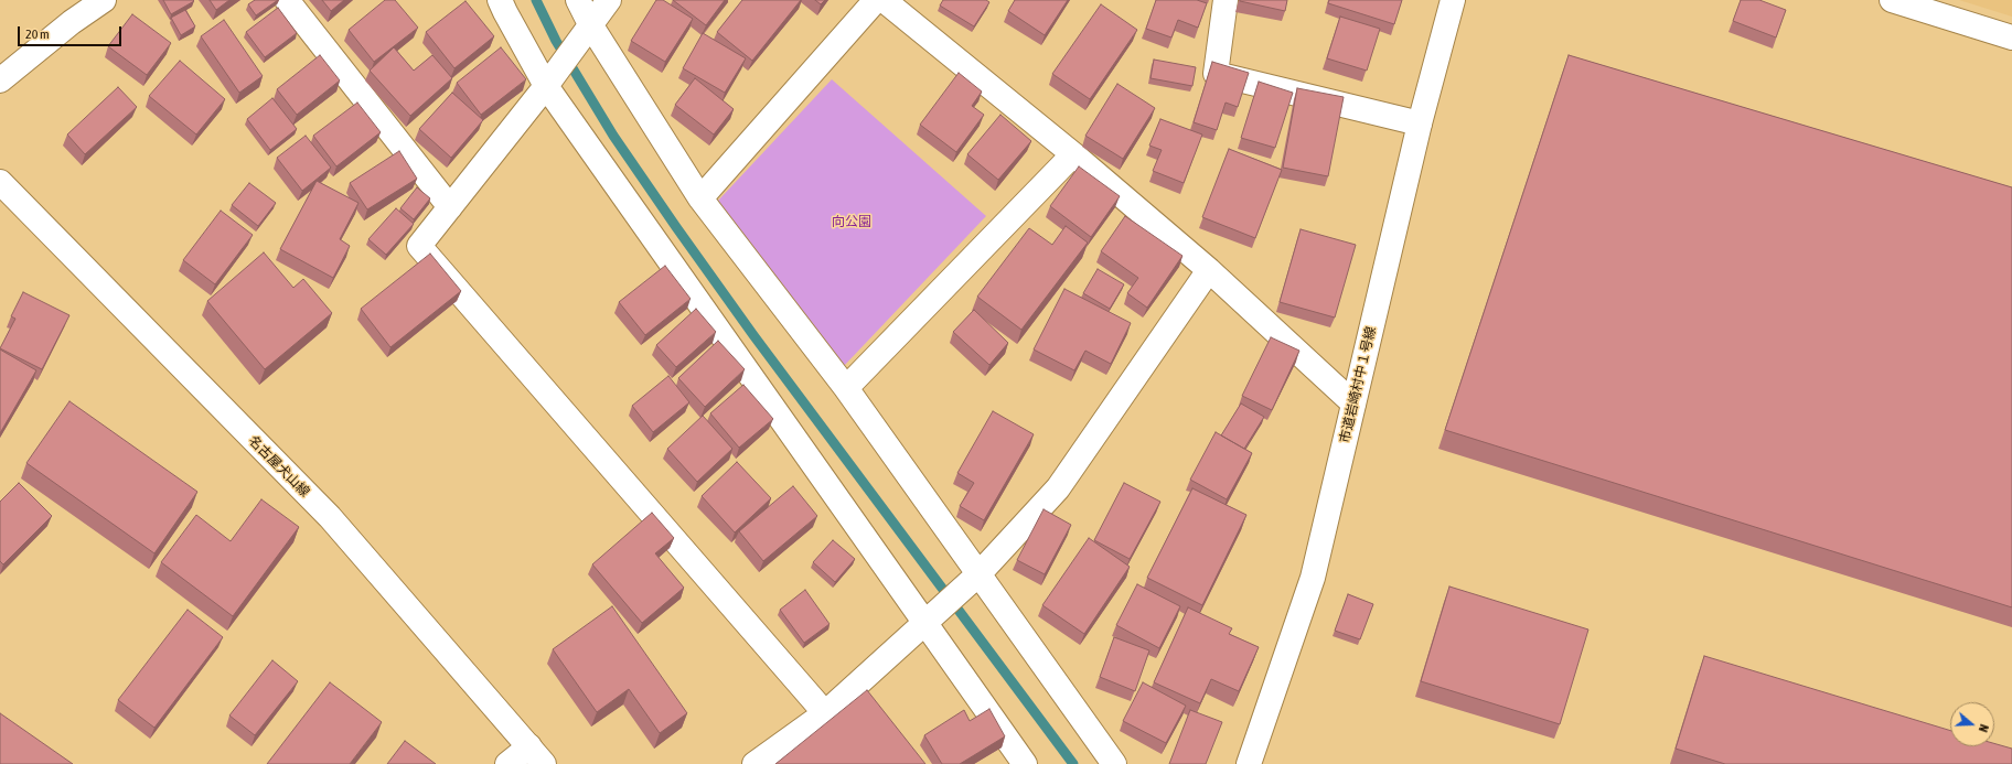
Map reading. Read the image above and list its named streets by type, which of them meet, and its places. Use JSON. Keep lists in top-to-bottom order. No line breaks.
{"streets":{"street":["市道岩崎村中１号線","名古屋犬山線"]},"parks":["向公園"],"scale_bar":"20 m","north":"right"}
